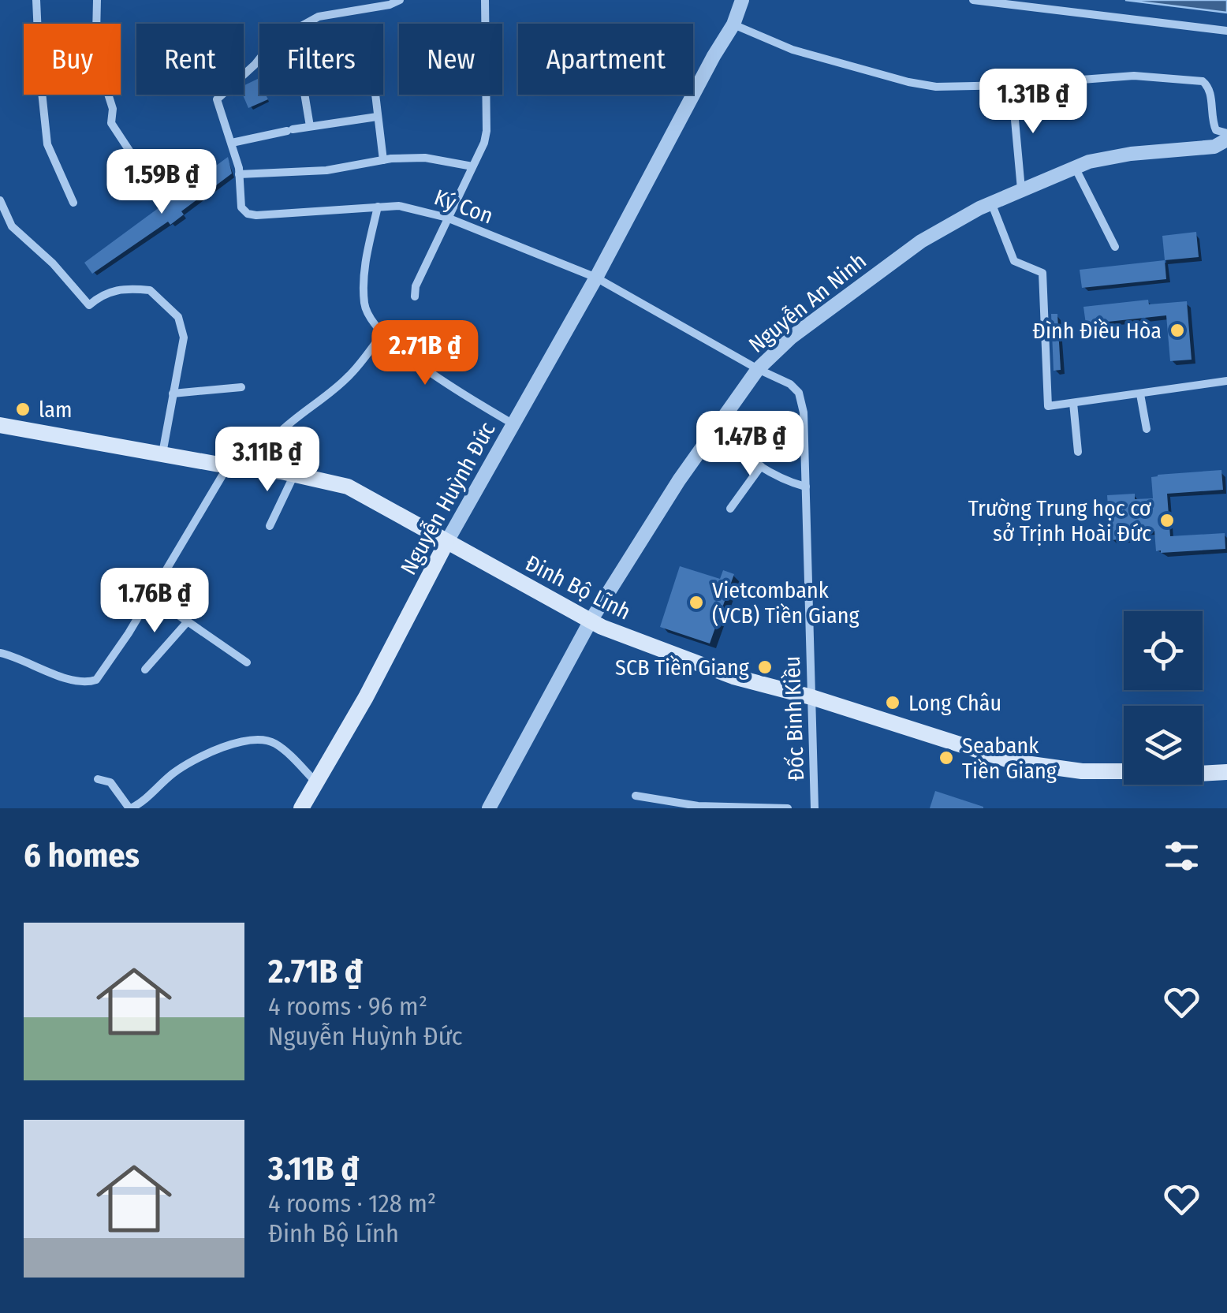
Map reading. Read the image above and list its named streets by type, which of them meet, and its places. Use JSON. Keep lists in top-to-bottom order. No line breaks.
{"streets":{"main road":["Nguyễn Huỳnh Đức","Đinh Bộ Lĩnh"],"street":["Ký Con","Nguyễn An Ninh","Đốc Binh Kiều"]},"crossings":[["Ký Con","Nguyễn An Ninh"],["Ký Con","Nguyễn Huỳnh Đức"],["Ký Con","Đốc Binh Kiều"],["Nguyễn An Ninh","Đinh Bộ Lĩnh"],["Nguyễn An Ninh","Đốc Binh Kiều"],["Nguyễn Huỳnh Đức","Đinh Bộ Lĩnh"],["Đinh Bộ Lĩnh","Đốc Binh Kiều"]],"places":["Đình Điều Hòa","lam","Trường Trung học cơ sở Trịnh Hoài Đức","Vietcombank (VCB) Tiền Giang","SCB Tiền Giang","Long Châu","Seabank Tiền Giang"],"page":{"chip":["Buy","Rent","Filters","New","Apartment"],"price":["1.31B ₫","1.59B ₫","2.71B ₫","1.47B ₫","3.11B ₫","1.76B ₫"],"heading":"6 homes","list":[{"name":"2.71B ₫","note":"4 rooms · 96 m² · Nguyễn Huỳnh Đức"},{"name":"3.11B ₫","note":"4 rooms · 128 m² · Đinh Bộ Lĩnh"}]}}
